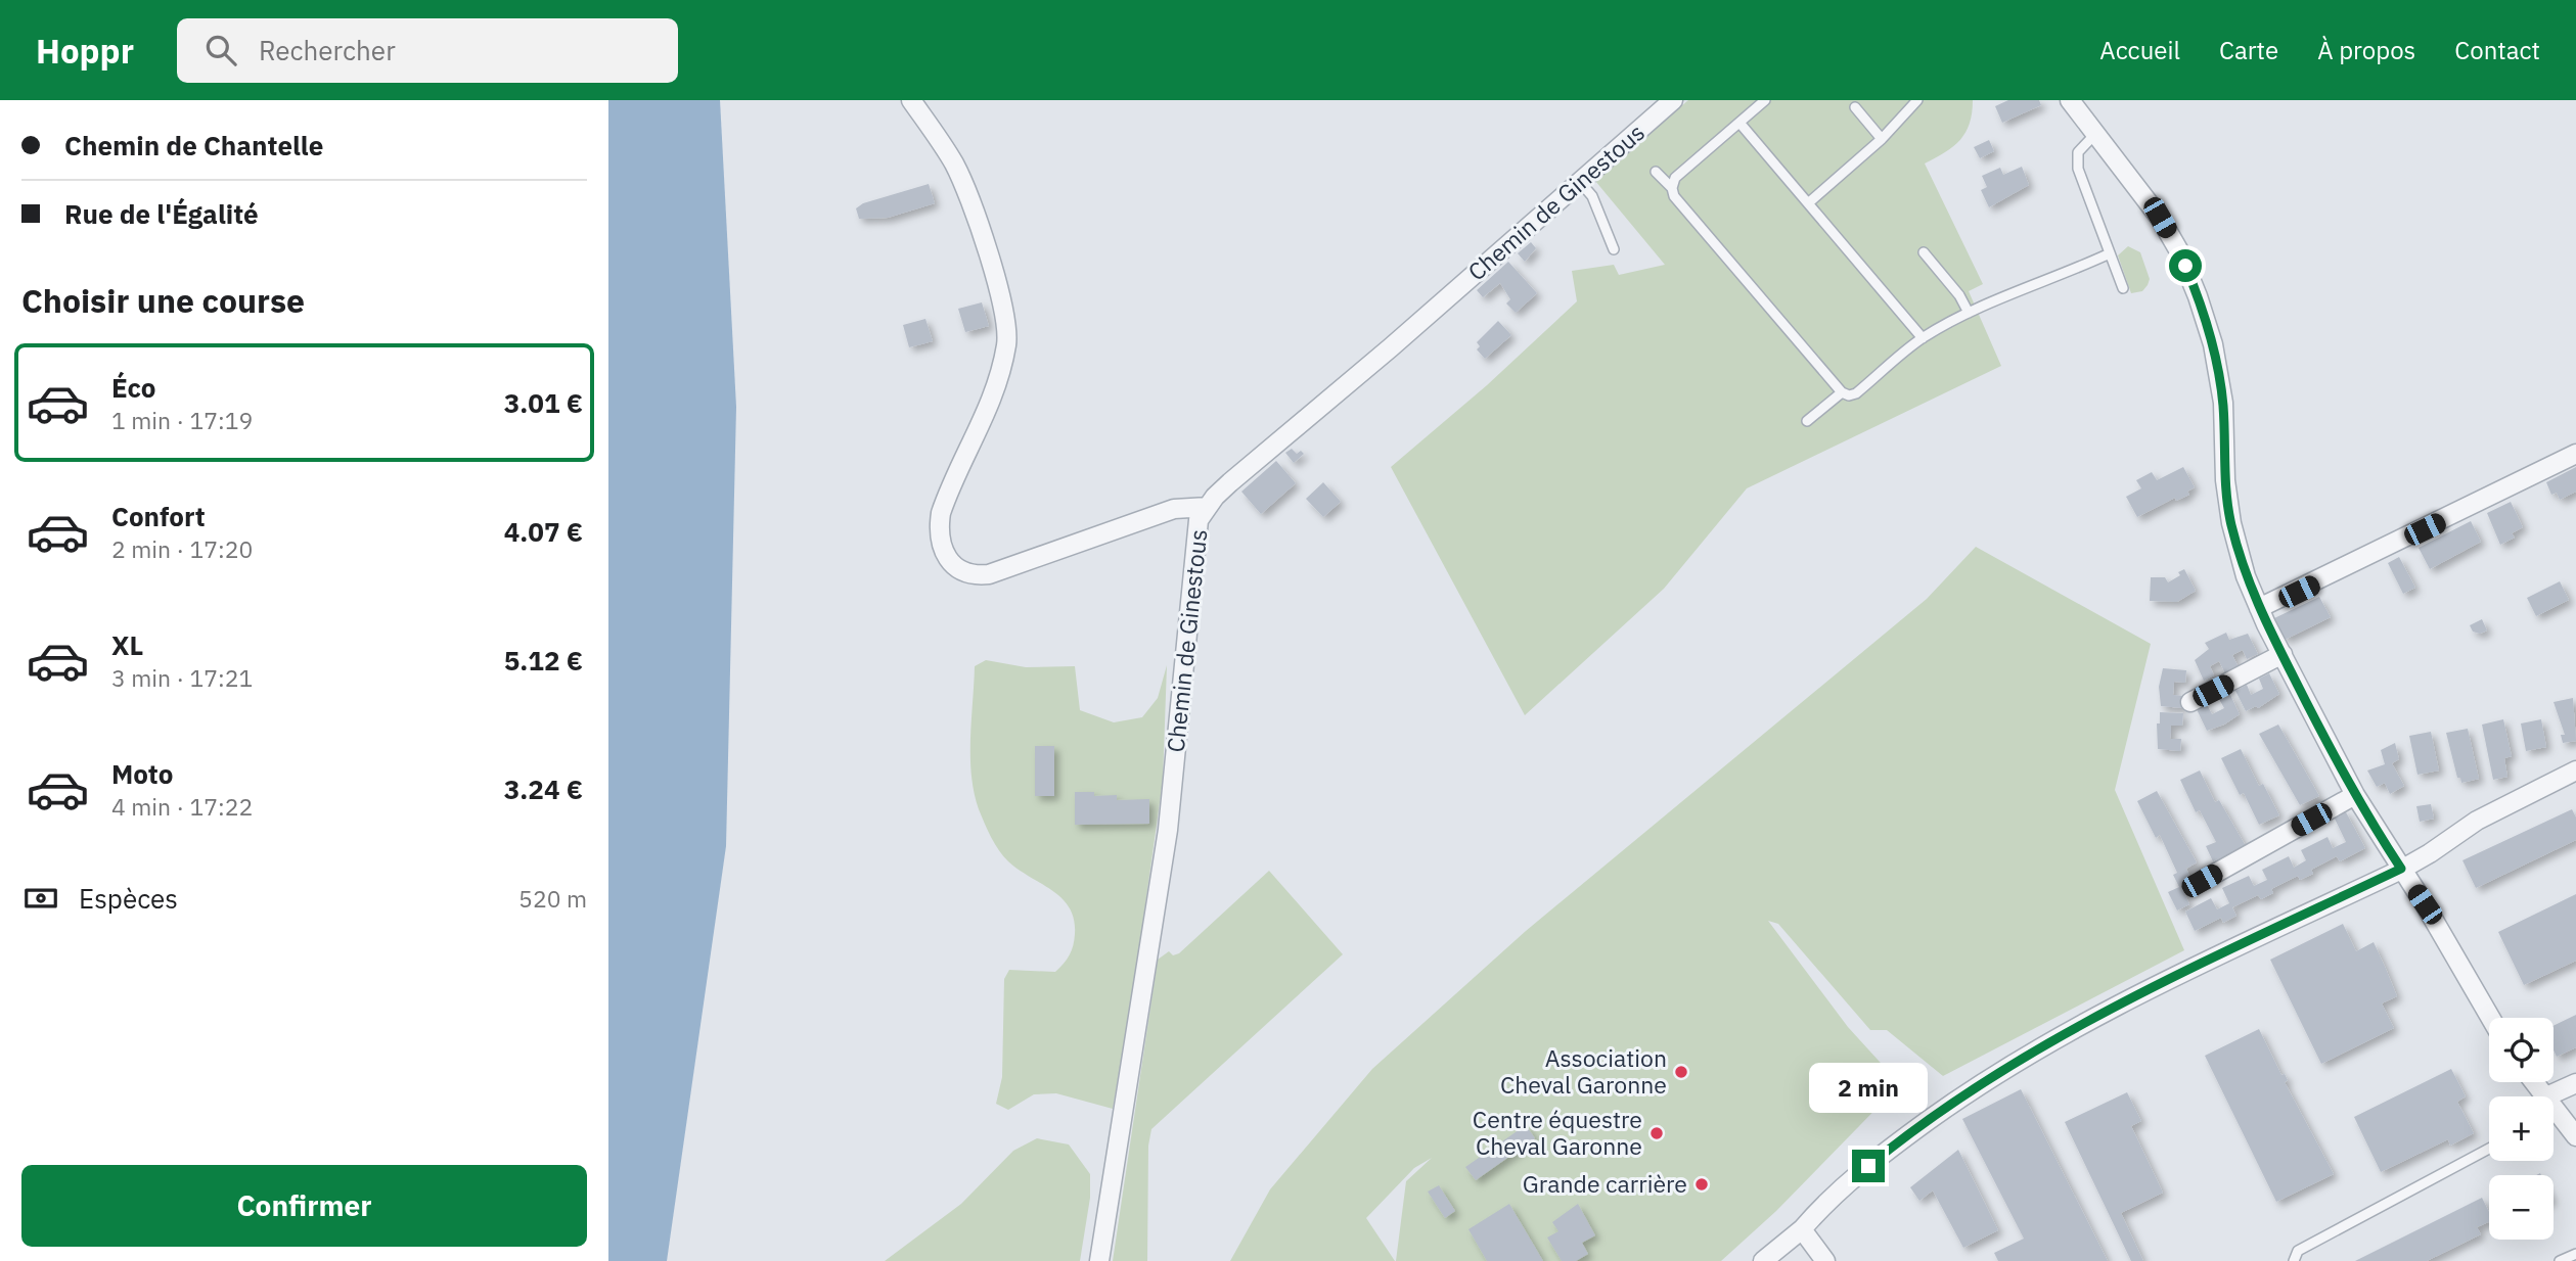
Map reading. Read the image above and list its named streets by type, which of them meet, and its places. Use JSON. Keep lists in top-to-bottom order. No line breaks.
{"streets":{"street":["Chemin de Ginestous"]},"places":["Association Cheval Garonne","Centre équestre Cheval Garonne","Grande carrière"],"page":{"header":"Hoppr","search":"Rechercher","nav":["Accueil","Carte","À propos","Contact"],"banner":["Chemin de Chantelle","Rue de l'Égalité"],"heading":"Choisir une course","list":[{"name":"Éco","note":"1 min · 17:19","value":"3.01 €"},{"name":"Confort","note":"2 min · 17:20","value":"4.07 €"},{"name":"XL","note":"3 min · 17:21","value":"5.12 €"},{"name":"Moto","note":"4 min · 17:22","value":"3.24 €"}],"pay":["Espèces","520 m"],"map_buttons":["+","−"],"bubble":"2 min","buttons":"Confirmer"}}
